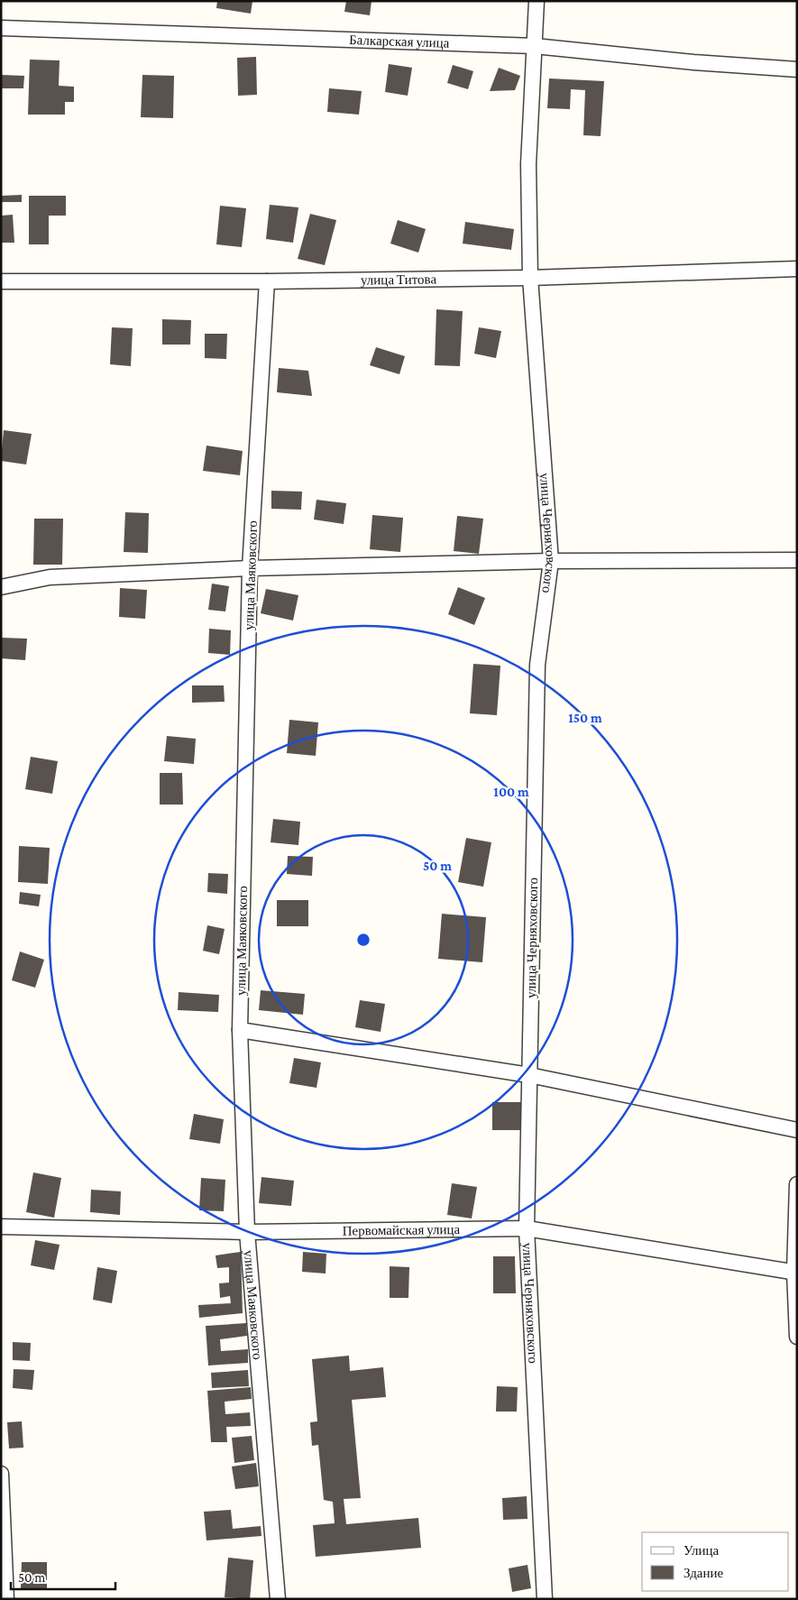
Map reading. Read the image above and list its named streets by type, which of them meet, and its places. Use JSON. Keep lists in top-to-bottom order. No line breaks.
{"streets":{"street":["Балкарская улица","улица Титова","улица Черняховского","улица Маяковского","Первомайская улица"]},"crossings":[["Балкарская улица","улица Черняховского"],["улица Титова","улица Черняховского"],["улица Титова","улица Маяковского"],["улица Черняховского","Первомайская улица"],["улица Маяковского","Первомайская улица"]],"legend":["Улица","Здание"],"scale_bar":"50 m","rings":["150 m","100 m","50 m"]}
